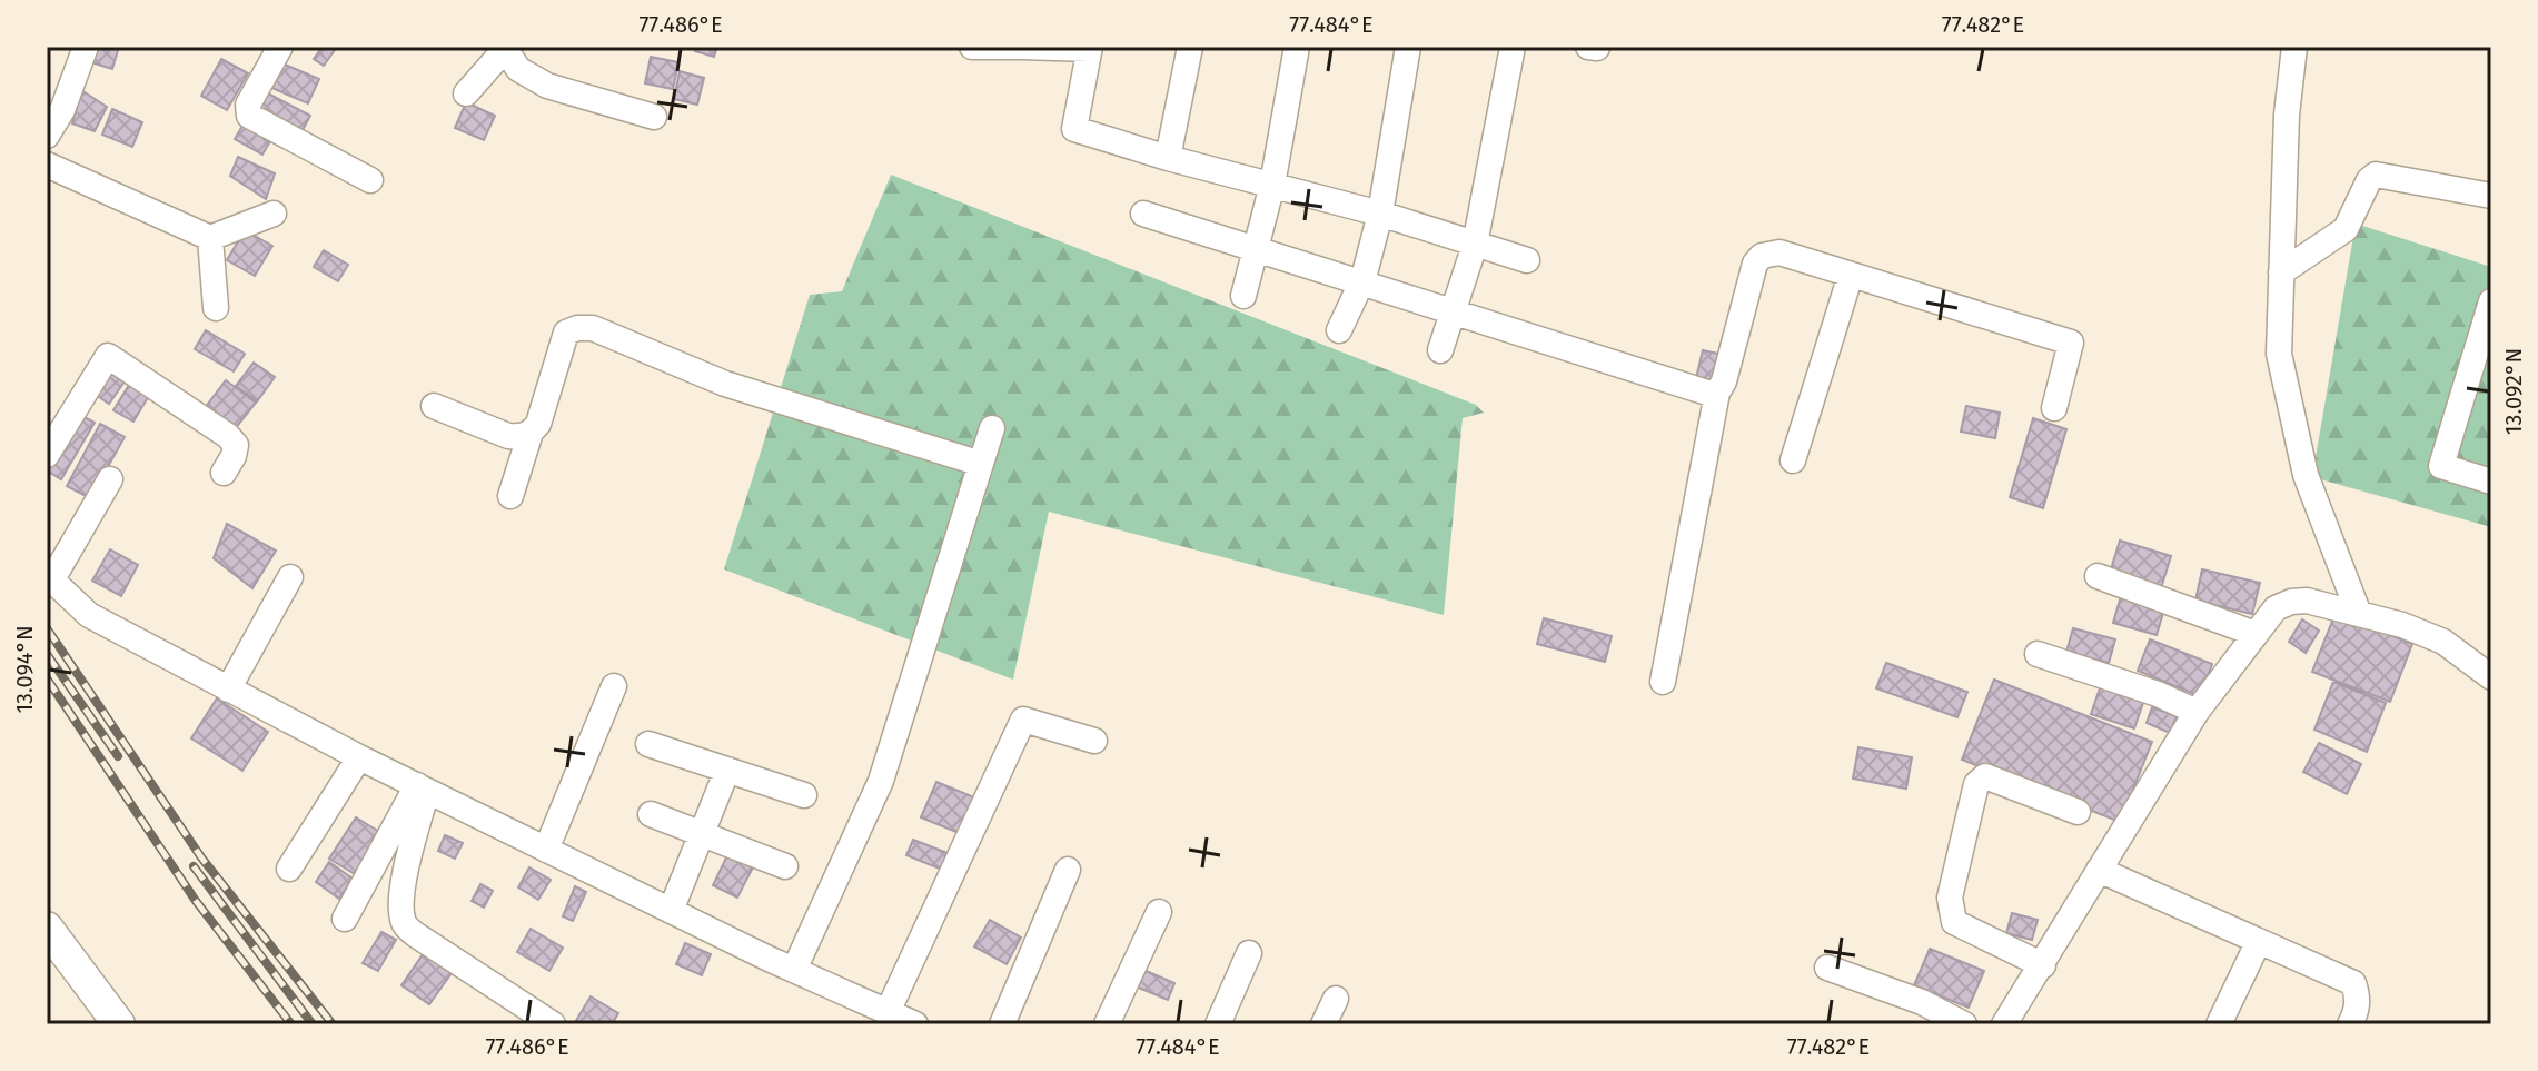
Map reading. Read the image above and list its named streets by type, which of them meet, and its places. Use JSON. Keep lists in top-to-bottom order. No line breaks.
{"coordinates":["77.486°E","77.484°E","77.482°E","13.092°N","13.094°N"]}
